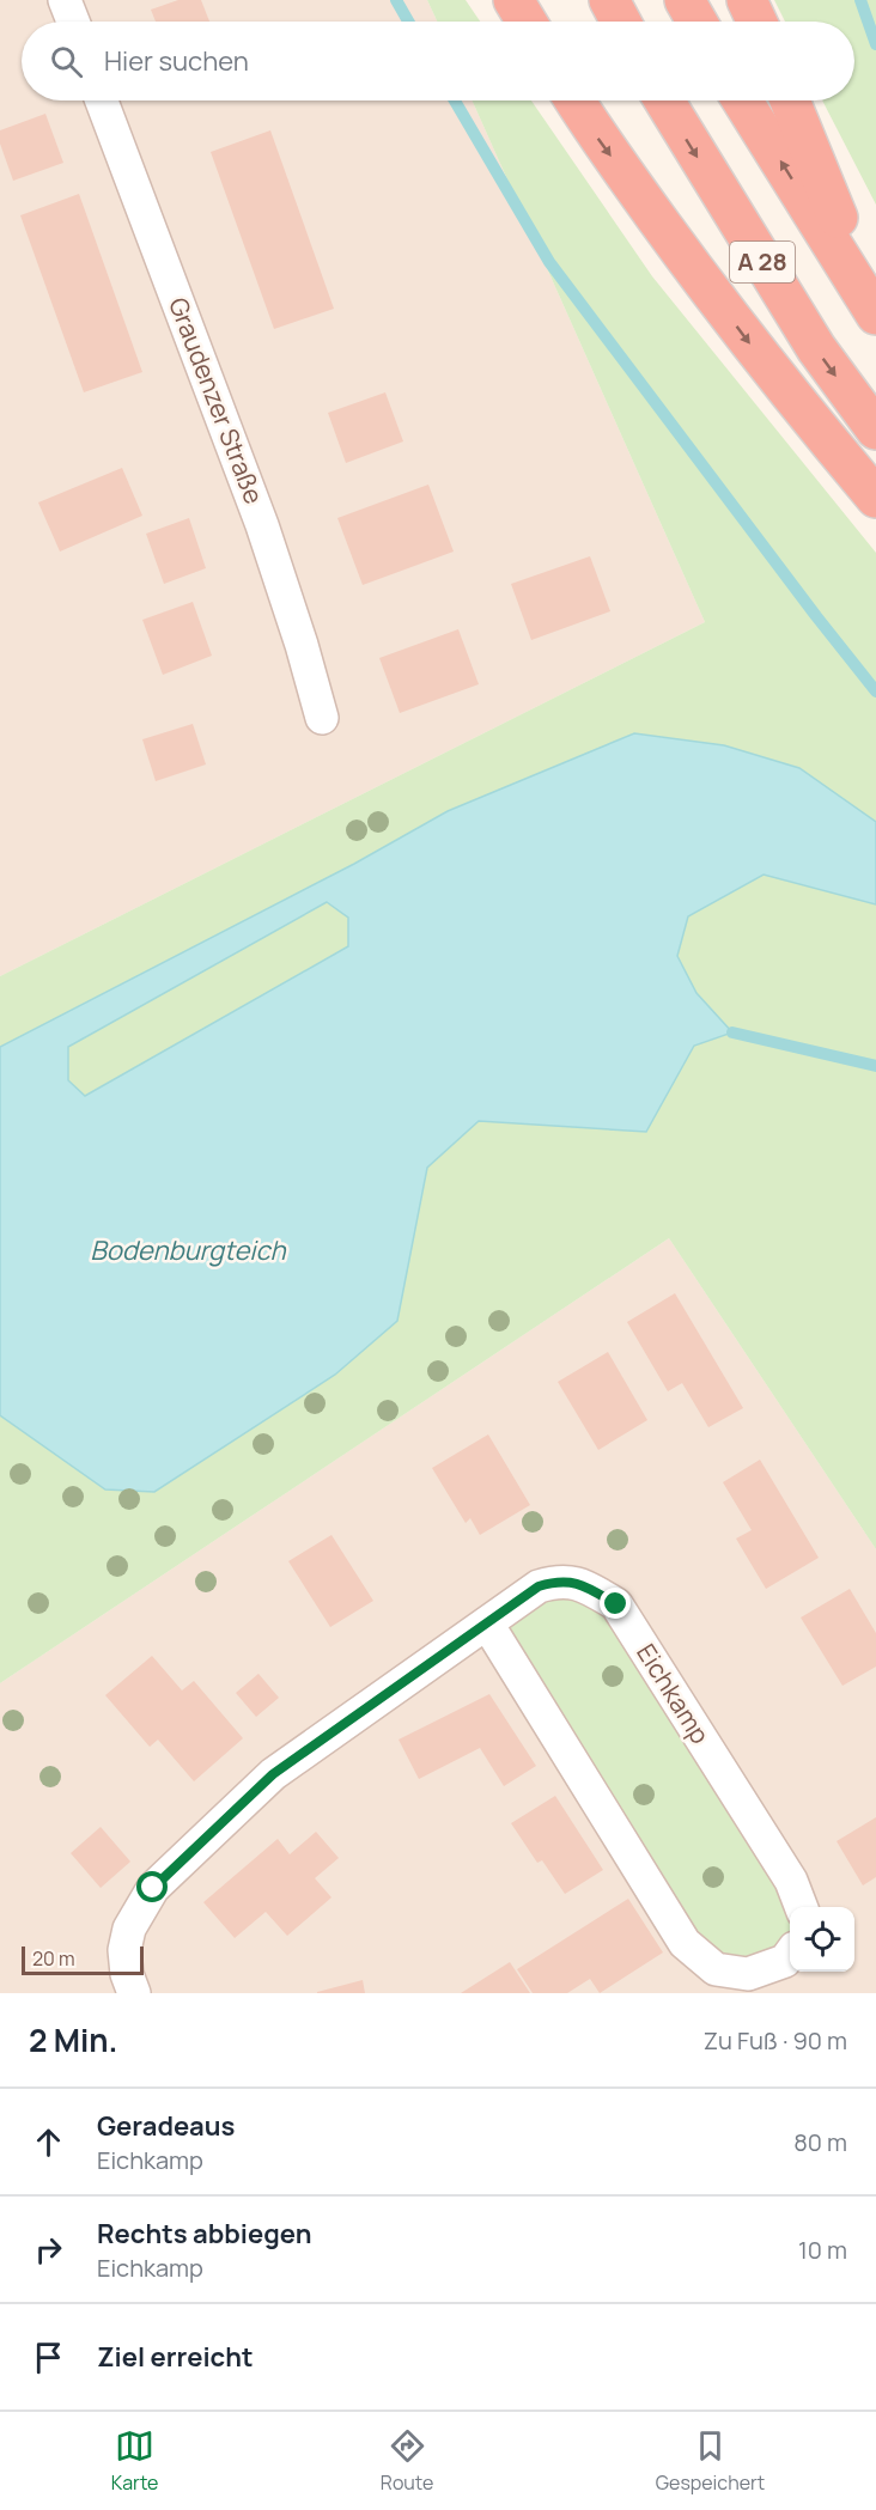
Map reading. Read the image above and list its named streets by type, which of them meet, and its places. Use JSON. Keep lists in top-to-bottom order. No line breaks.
{"streets":{"highway":["A 28"],"street":["Graudenzer Straße","Eichkamp"]},"water":["Bodenburgteich"],"scale_bar":"20 m","page":{"search":"Hier suchen","scale":"20 m","heading":["2 Min.","Zu Fuß · 90 m"],"list":[["Geradeaus","Eichkamp","80 m"],["Rechts abbiegen","Eichkamp","10 m"],"Ziel erreicht"],"nav":["Karte","Route","Gespeichert"]}}
